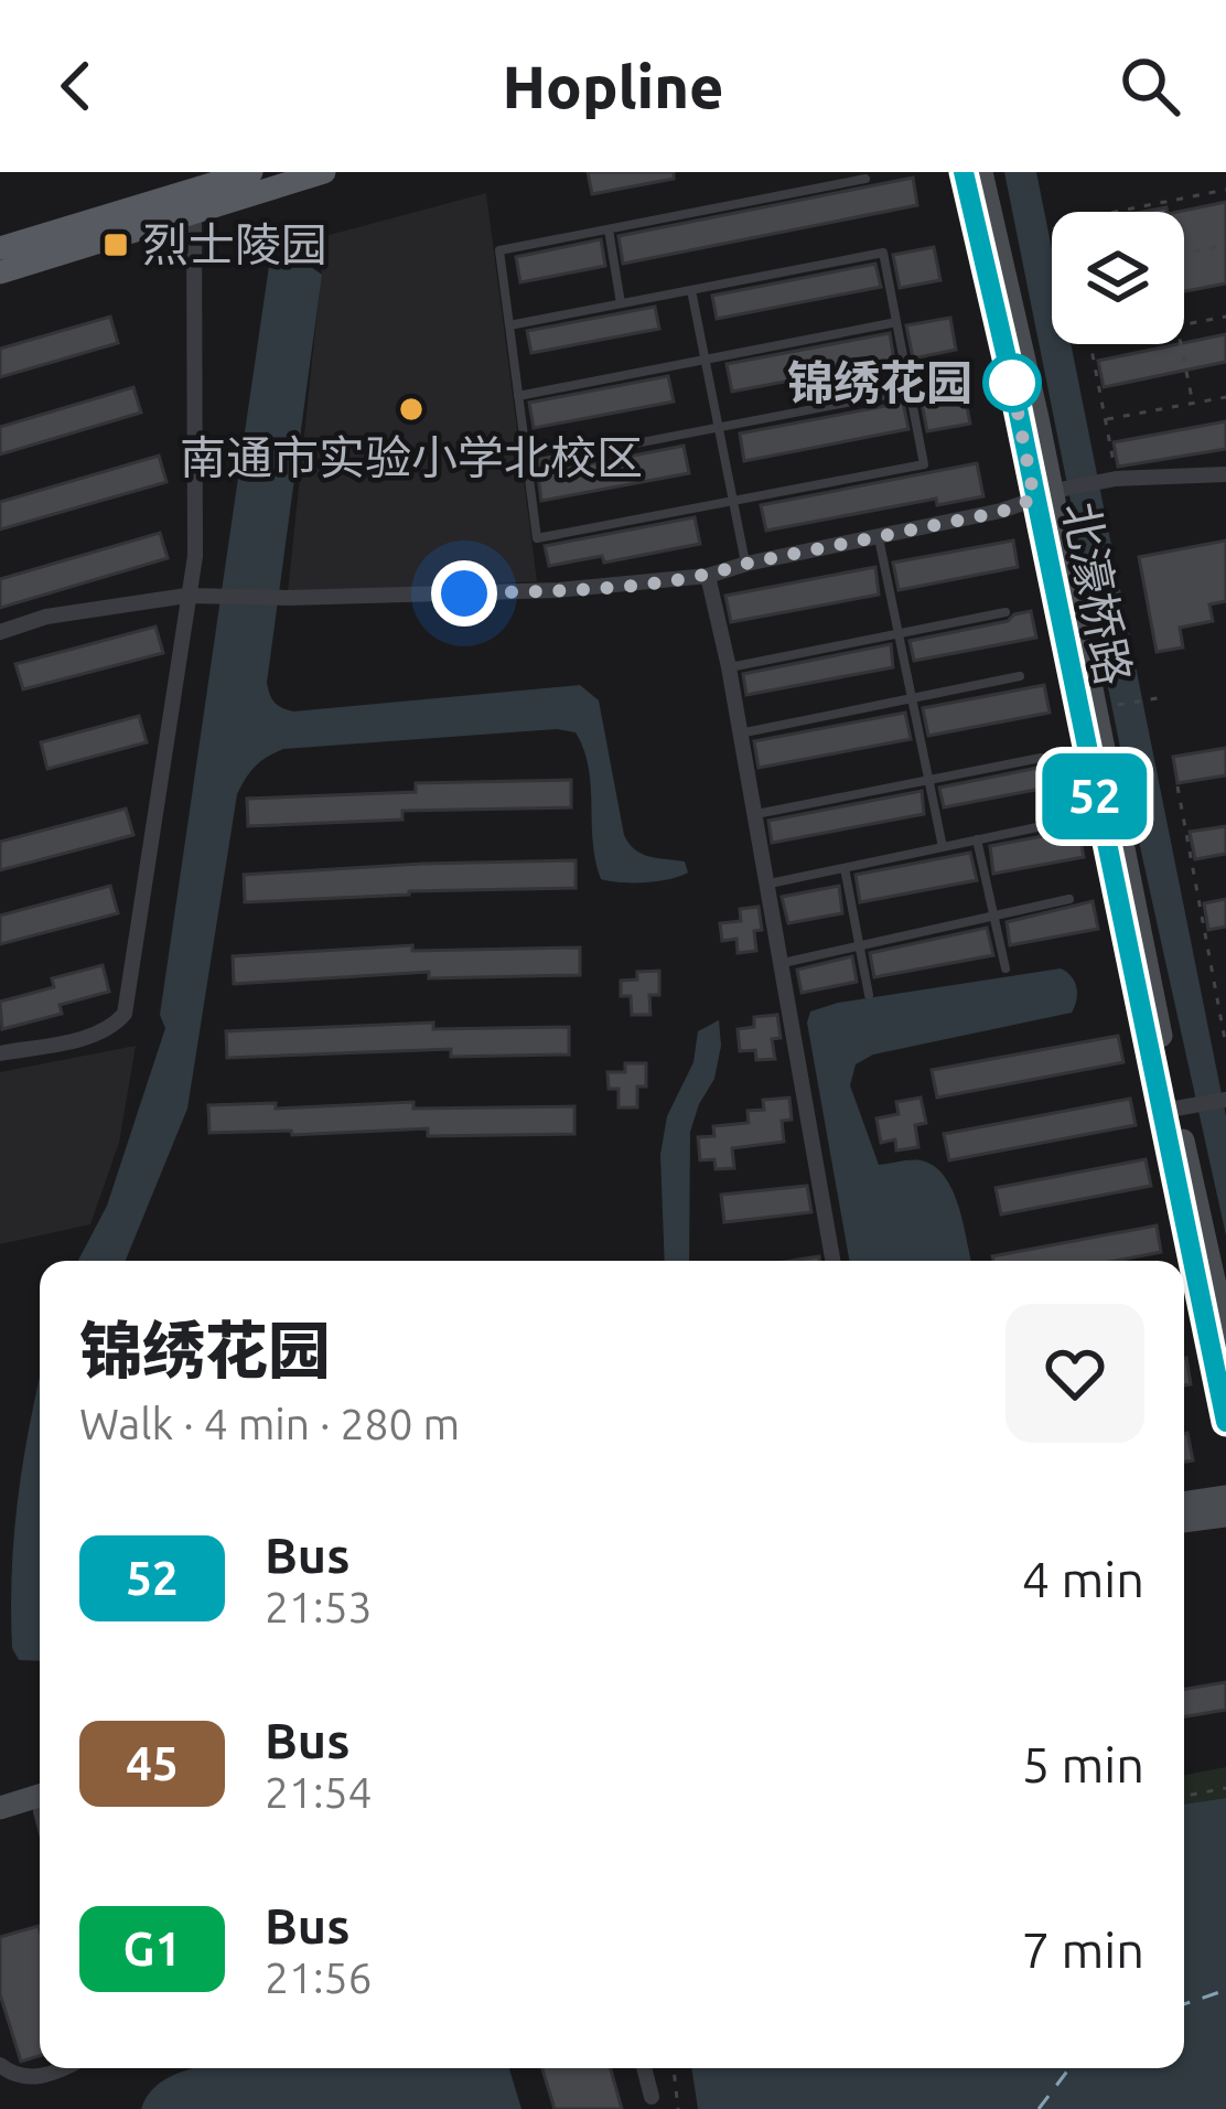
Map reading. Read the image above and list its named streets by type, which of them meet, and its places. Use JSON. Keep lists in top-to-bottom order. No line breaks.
{"streets":{"main road":["北濠桥路"]},"places":{"transit":["烈士陵园"],"other":["锦绣花园","南通市实验小学北校区"]},"lines":["bus line 52"],"page":{"header":"Hopline","on_map":"52","heading":["锦绣花园","Walk · 4 min · 280 m"],"list":[{"mark":"52","name":"Bus","note":"21:53","value":"4 min"},{"mark":"45","name":"Bus","note":"21:54","value":"5 min"},{"mark":"G1","name":"Bus","note":"21:56","value":"7 min"}]}}
